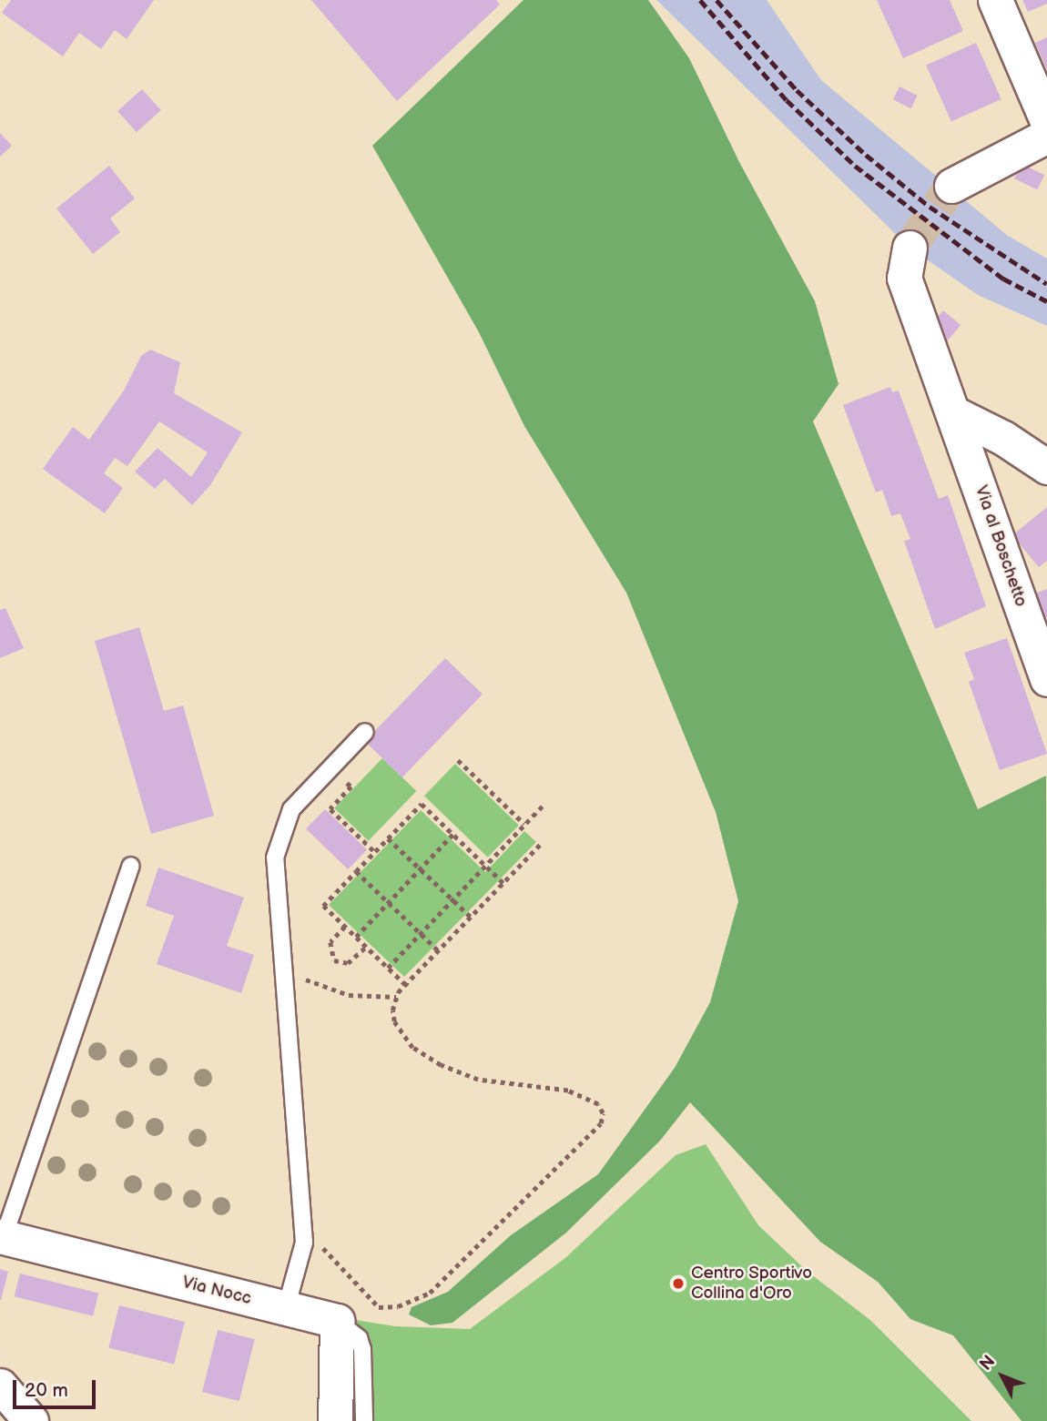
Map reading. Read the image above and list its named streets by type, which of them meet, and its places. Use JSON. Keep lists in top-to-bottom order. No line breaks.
{"streets":{"street":["Via al Boschetto","Via Nocc"]},"places":["Centro Sportivo Collina d'Oro"],"scale_bar":"20 m","north":"top left"}
